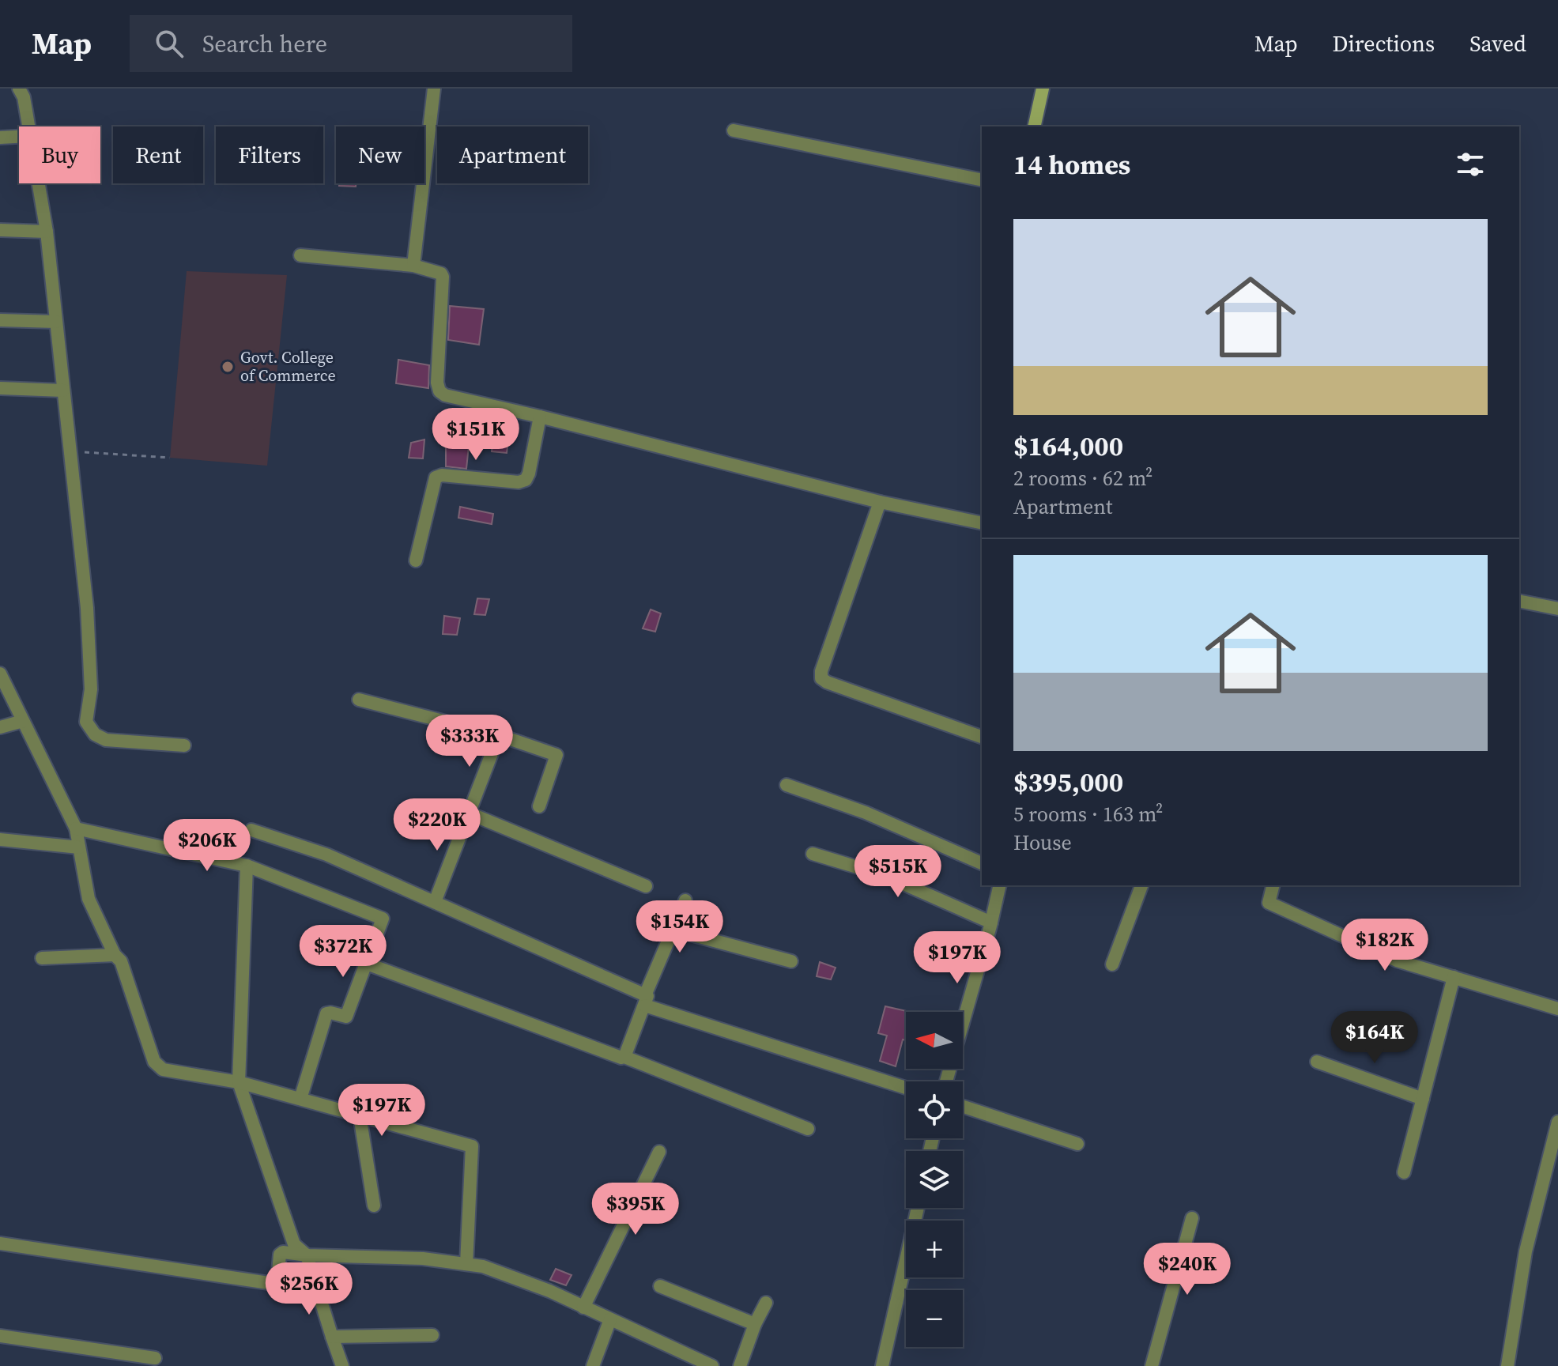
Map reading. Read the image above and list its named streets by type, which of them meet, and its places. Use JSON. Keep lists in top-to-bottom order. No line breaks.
{"places":["Govt. College of Commerce"],"north":"left","page":{"header":"Map","search":"Search here","nav":["Map","Directions","Saved"],"chip":["Buy","Rent","Filters","New","Apartment"],"heading":"14 homes","list":[{"name":"$164,000","note":"2 rooms · 62 m² · Apartment"},{"name":"$395,000","note":"5 rooms · 163 m² · House"}],"price":["$151K","$333K","$220K","$206K","$515K","$154K","$182K","$372K","$197K","$164K","$197K","$395K","$240K","$256K"],"map_buttons":["+","−"]}}
